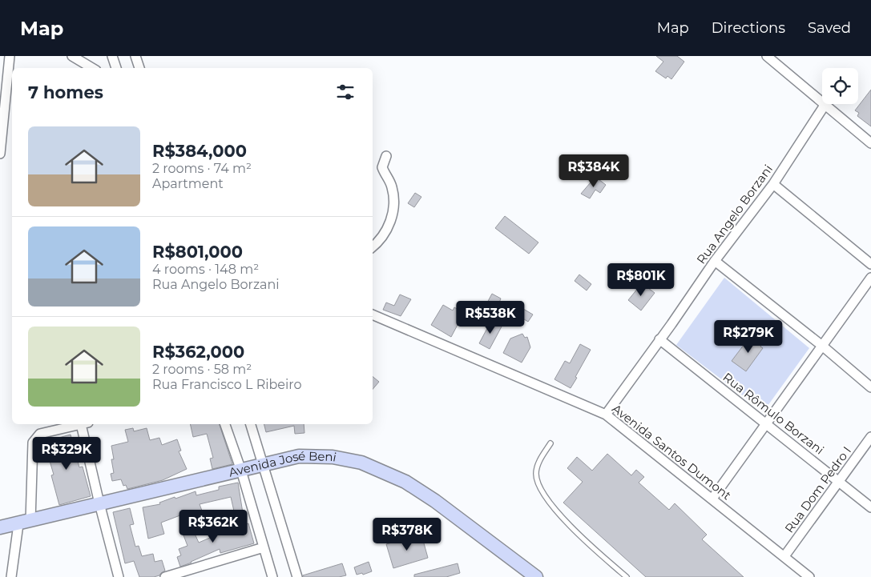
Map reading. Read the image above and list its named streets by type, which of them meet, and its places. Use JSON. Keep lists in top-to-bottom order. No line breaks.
{"streets":{"main road":["Avenida José Beni"],"street":["Rua Angelo Borzani","Rua Rômulo Borzani","Avenida Santos Dumont","Rua Dom Pedro I"]},"crossings":[["Rua Angelo Borzani","Rua Rômulo Borzani"],["Rua Angelo Borzani","Avenida Santos Dumont"],["Rua Rômulo Borzani","Rua Dom Pedro I"],["Avenida Santos Dumont","Rua Dom Pedro I"]],"page":{"header":"Map","nav":["Map","Directions","Saved"],"heading":"7 homes","list":[{"name":"R$384,000","note":"2 rooms · 74 m² · Apartment"},{"name":"R$801,000","note":"4 rooms · 148 m² · Rua Angelo Borzani"},{"name":"R$362,000","note":"2 rooms · 58 m² · Rua Francisco L Ribeiro"}],"price":["R$384K","R$801K","R$538K","R$279K","R$329K","R$362K","R$378K"]}}
